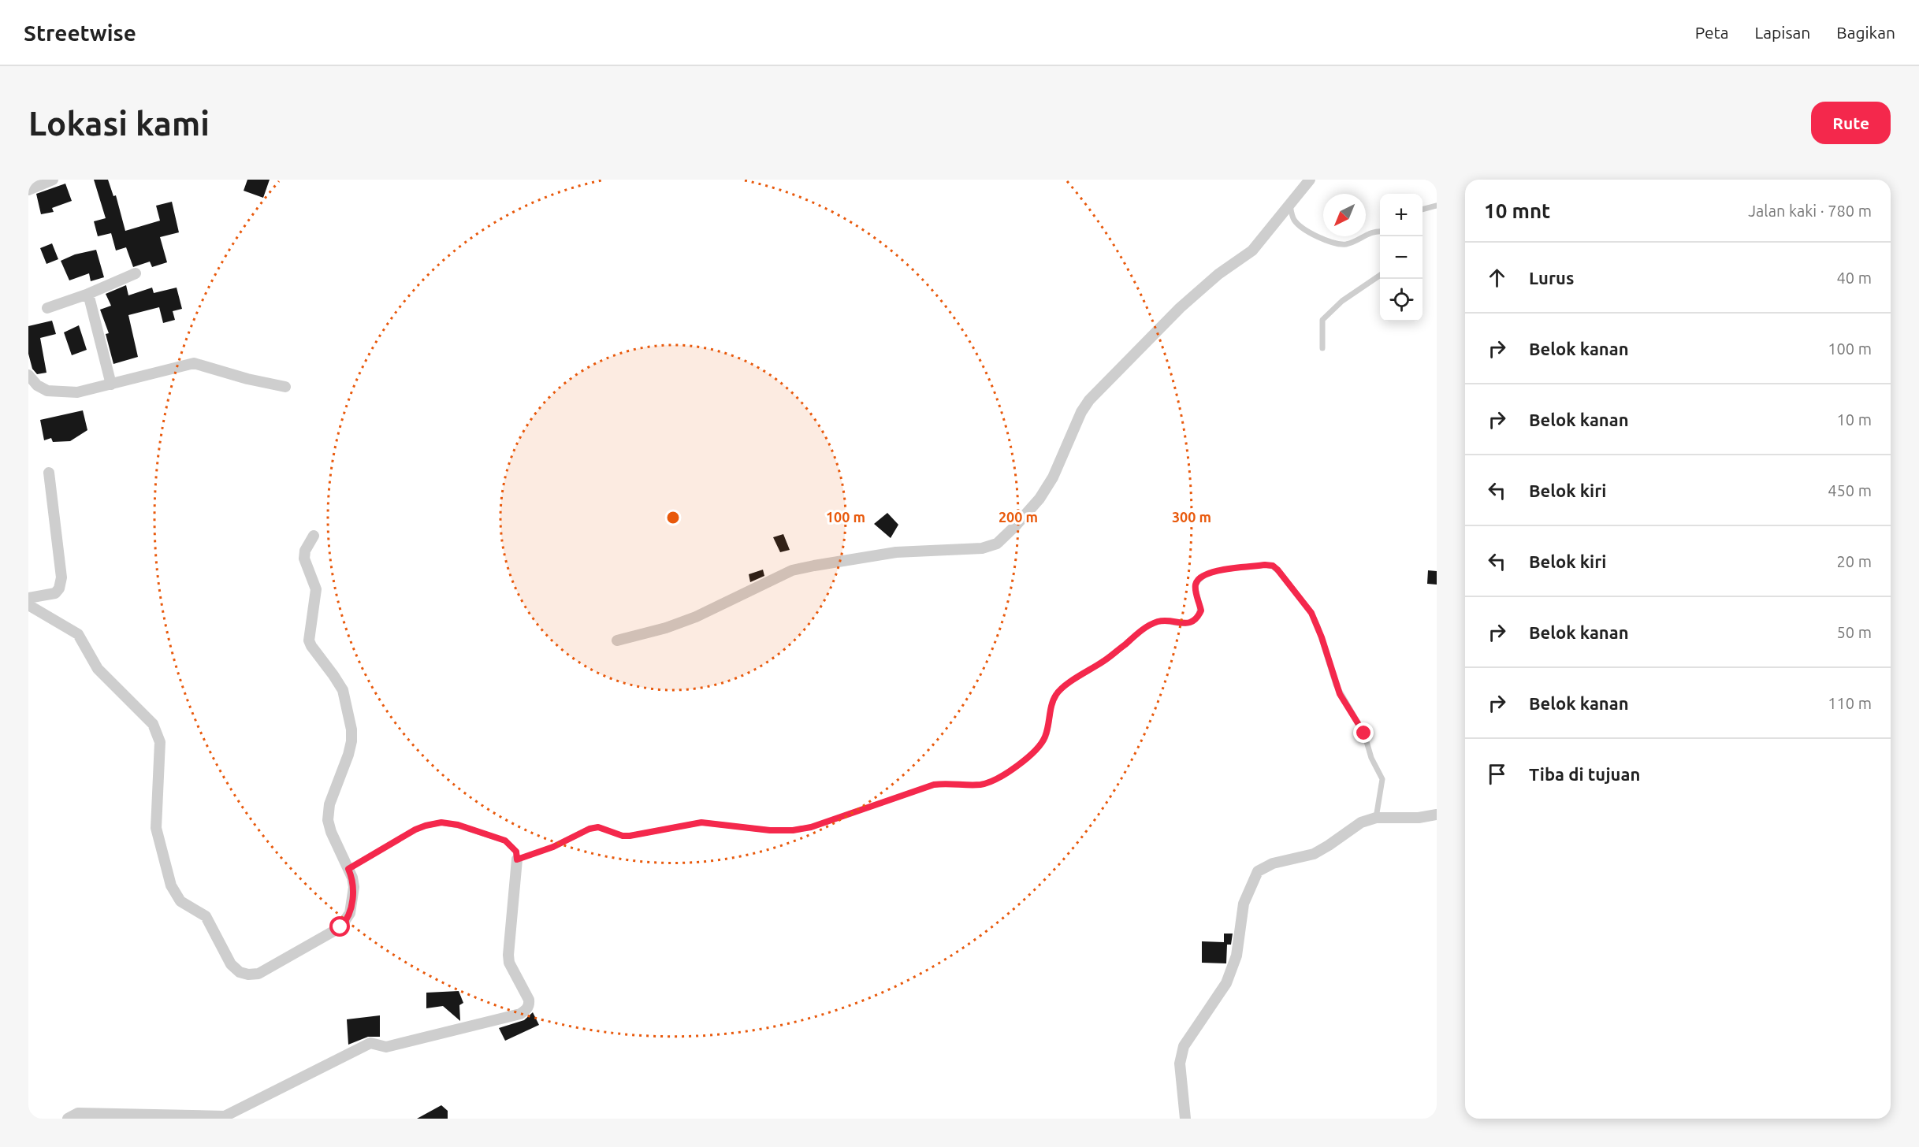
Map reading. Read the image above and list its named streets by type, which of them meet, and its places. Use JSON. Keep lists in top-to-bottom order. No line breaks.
{"north":"bottom left","page":{"header":"Streetwise","nav":["Peta","Lapisan","Bagikan"],"buttons":"Rute","title":"Lokasi kami","heading":["10 mnt","Jalan kaki · 780 m"],"map_buttons":["+","−"],"list":[["Lurus","40 m"],["Belok kanan","100 m"],["Belok kanan","10 m"],["Belok kiri","450 m"],["Belok kiri","20 m"],["Belok kanan","50 m"],["Belok kanan","110 m"],"Tiba di tujuan"]},"rings":["100 m","200 m","300 m"]}
